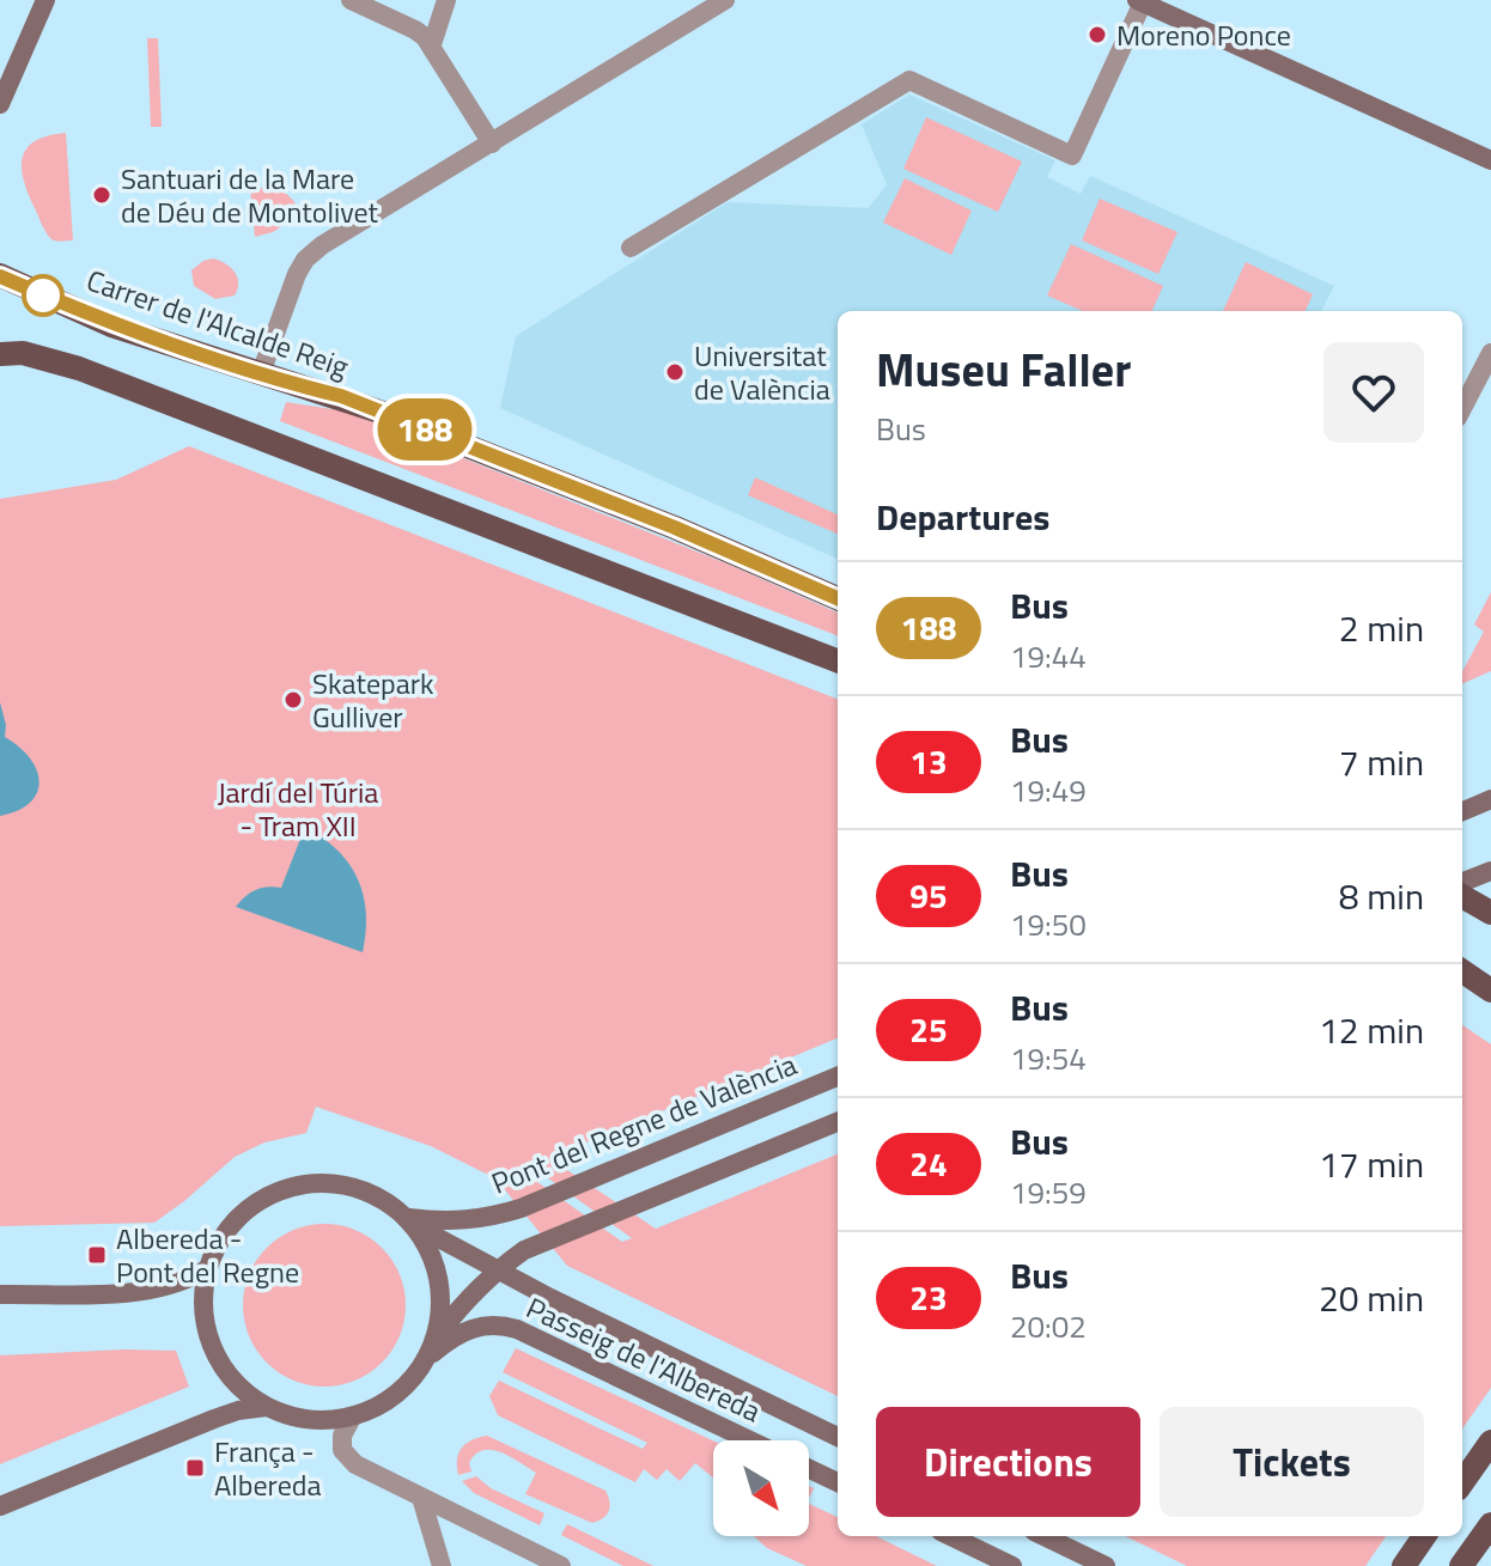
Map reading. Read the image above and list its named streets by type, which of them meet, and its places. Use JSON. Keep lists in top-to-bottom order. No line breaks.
{"streets":{"main road":["Carrer de l'Alcalde Reig","Pont del Regne de València","Passeig de l'Albereda"]},"crossings":[["Pont del Regne de València","Passeig de l'Albereda"]],"parks":["Jardí del Túria - Tram XII"],"places":{"other":["Moreno Ponce","Santuari de la Mare de Déu de Montolivet","Universitat de València","Skatepark Gulliver"],"transit":["Albereda - Pont del Regne","França - Albereda"]},"lines":["bus line 188"],"north":"bottom right","page":{"on_map":"188","heading":[["Museu Faller","Bus"],"Departures"],"list":[{"mark":"188","name":"Bus","note":"19:44","value":"2 min"},{"mark":"13","name":"Bus","note":"19:49","value":"7 min"},{"mark":"95","name":"Bus","note":"19:50","value":"8 min"},{"mark":"25","name":"Bus","note":"19:54","value":"12 min"},{"mark":"24","name":"Bus","note":"19:59","value":"17 min"},{"mark":"23","name":"Bus","note":"20:02","value":"20 min"}],"buttons":["Directions","Tickets"]}}
